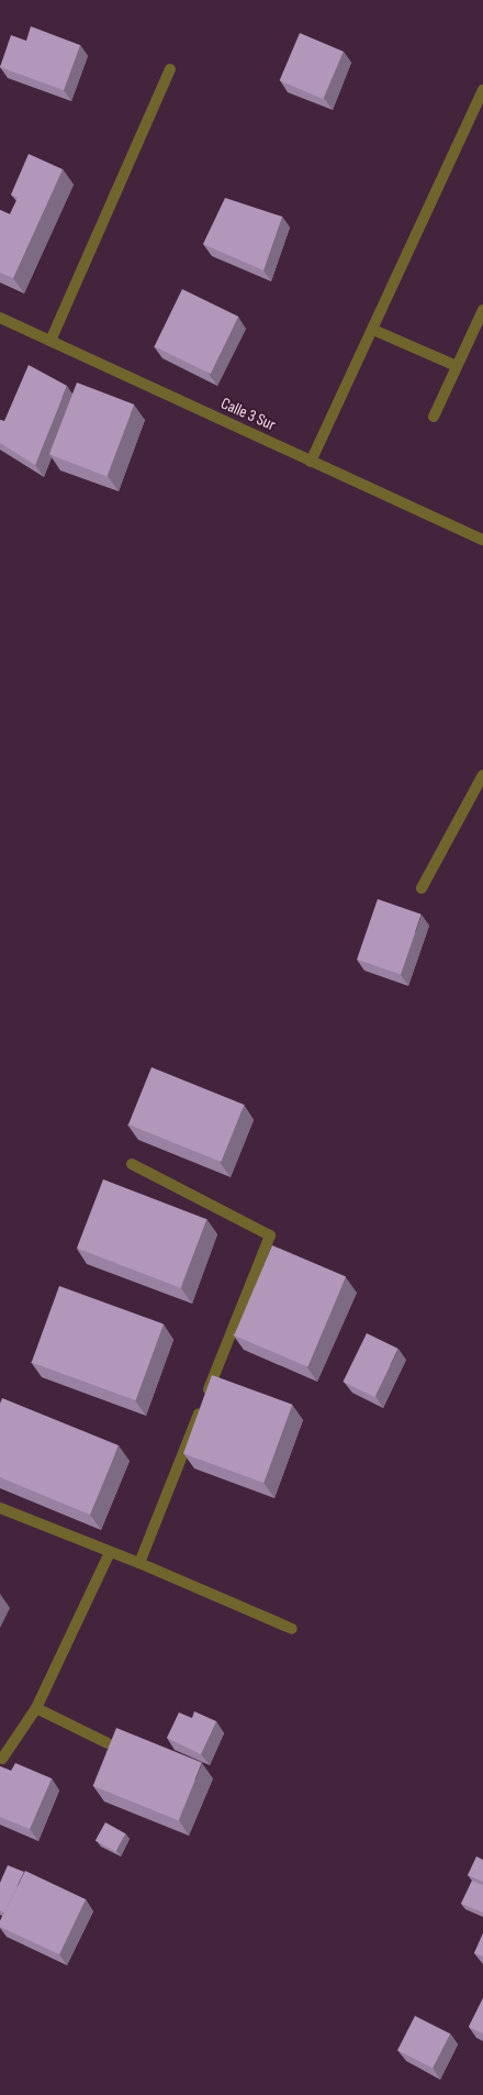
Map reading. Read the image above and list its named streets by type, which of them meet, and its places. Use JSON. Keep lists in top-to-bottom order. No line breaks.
{"streets":{"street":["Calle 3 Sur"]}}
